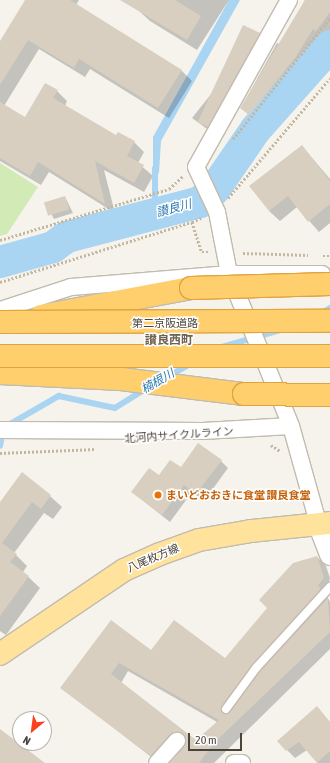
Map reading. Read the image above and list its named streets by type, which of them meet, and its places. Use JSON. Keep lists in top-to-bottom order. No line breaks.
{"streets":{"highway":["第二京阪道路"],"main road":["八尾枚方線"]},"districts":["讃良西町"],"water":["讃良川","楠根川"],"places":["まいどおおきに食堂 讃良食堂"],"scale_bar":"20 m","north":"bottom left"}
